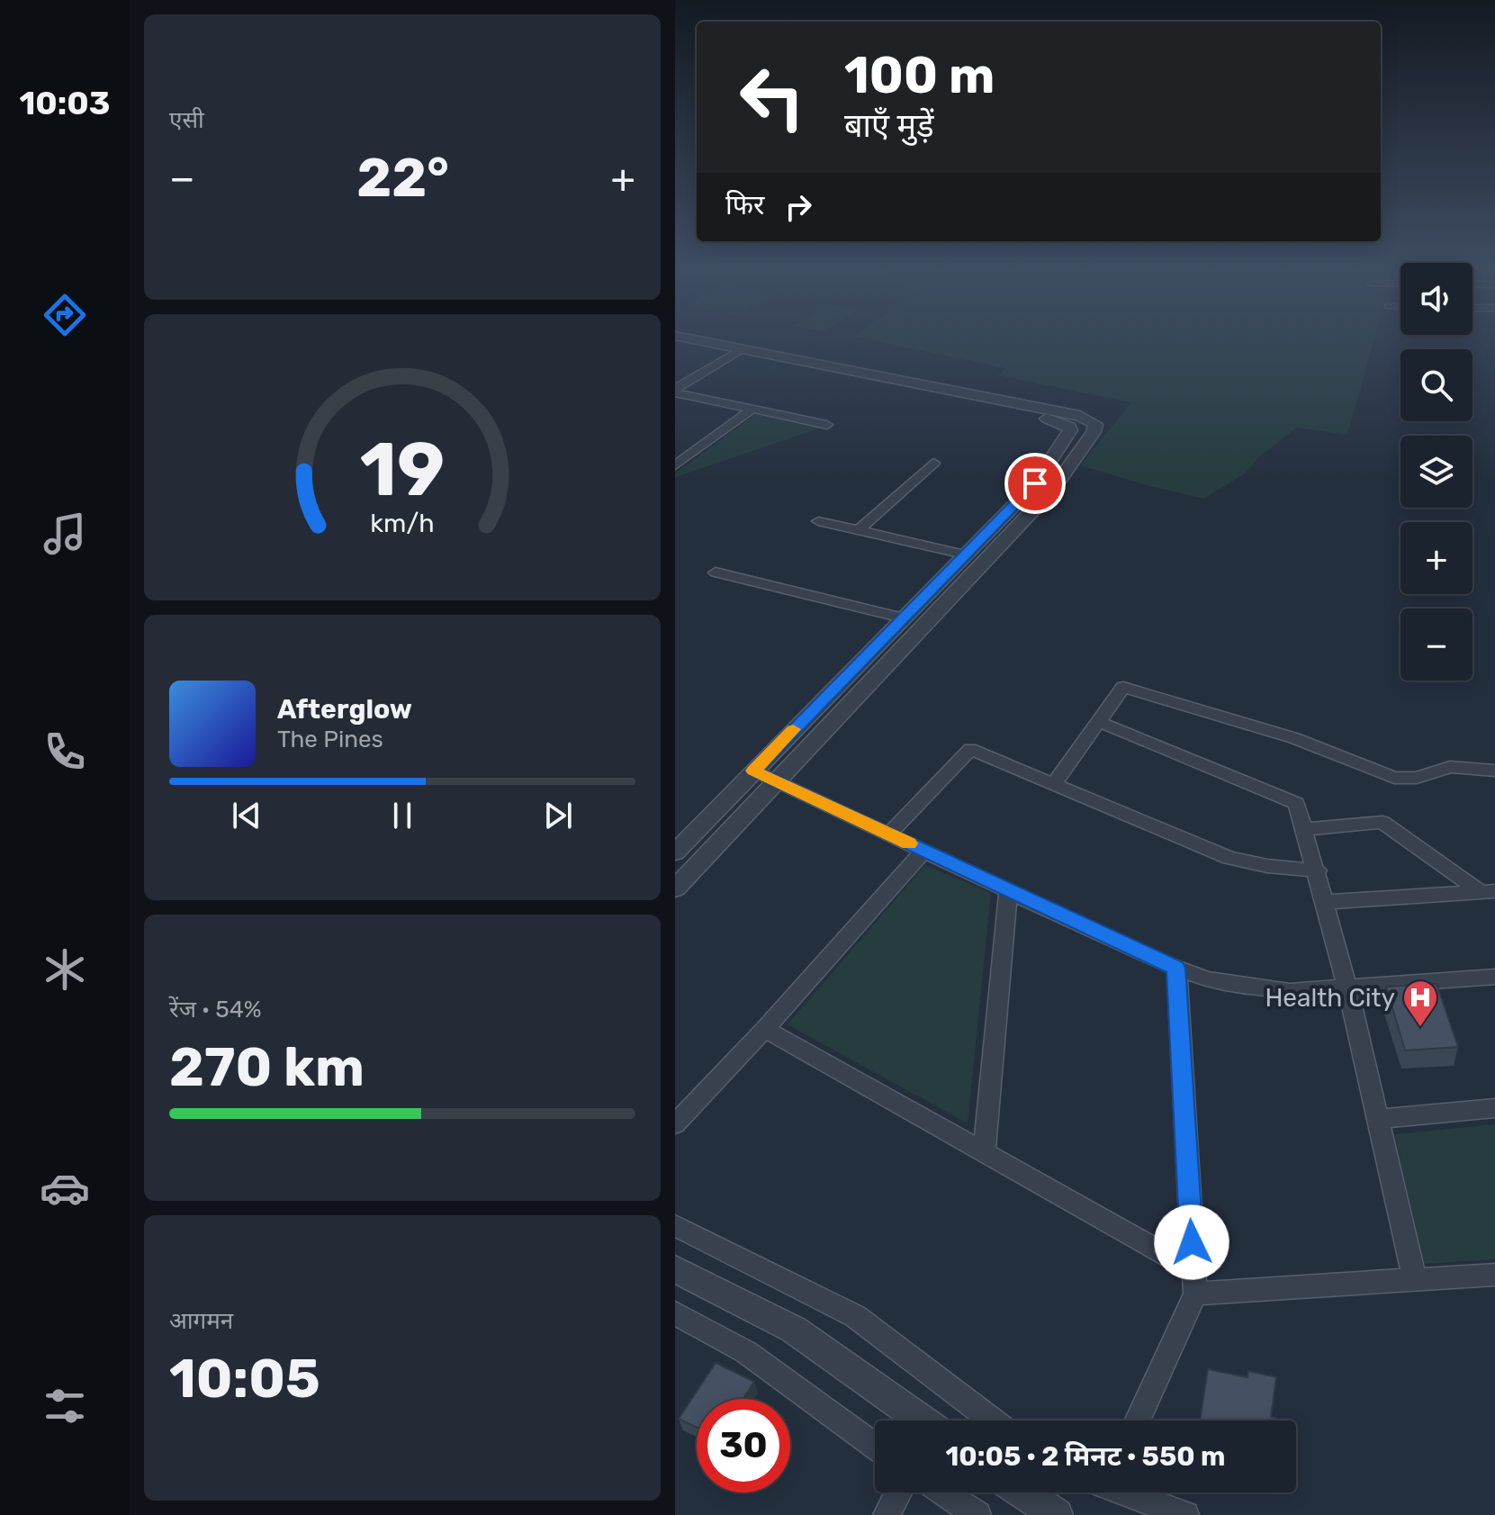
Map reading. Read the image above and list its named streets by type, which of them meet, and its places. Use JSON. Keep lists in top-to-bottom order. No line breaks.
{"places":{"hospital":["Health City"]},"page":{"tabs":"10:03","tile":["एसी",["रेंज · 54%","270 km"],["आगमन","10:05"]],"turn":["100 m","बाएँ मुड़ें"],"heat":["−","22°","+"],"then":"फिर","map_buttons":["+","−"],"song":["Afterglow","The Pines"],"limit":"30","trip":"10:05 · 2 मिनट · 550 m","gauge":["19","km/h"]}}
